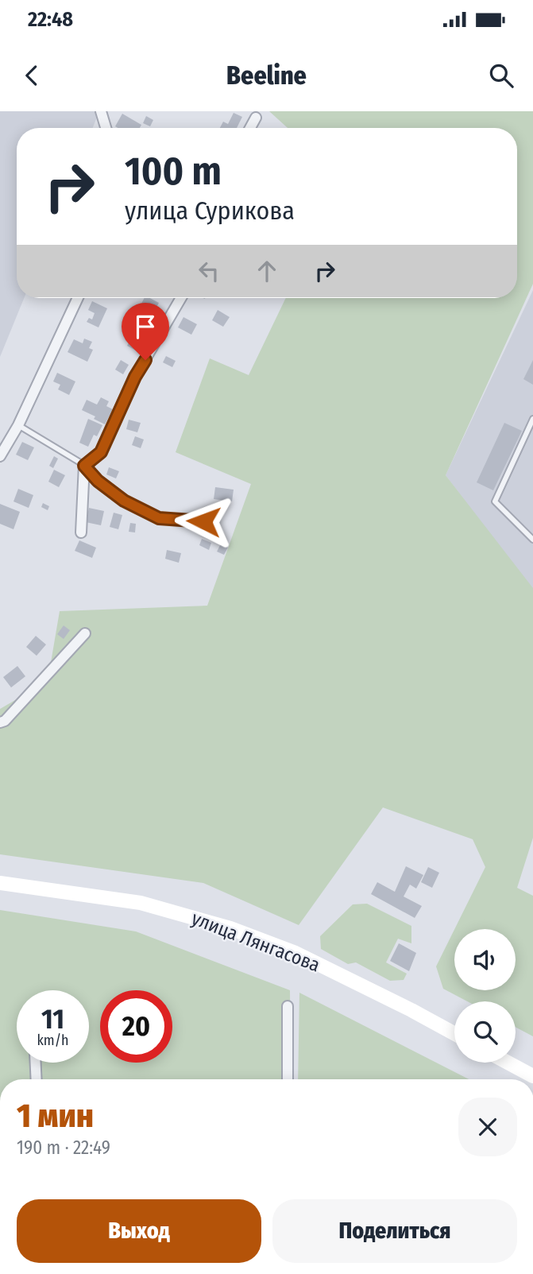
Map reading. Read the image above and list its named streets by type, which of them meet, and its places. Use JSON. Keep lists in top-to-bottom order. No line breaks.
{"streets":{"main road":["улица Лянгасова"]},"page":{"status":"22:48","header":"Beeline","turn":["100 m","улица Сурикова"],"speed":"11 km/h","limit":"20","heading":["1 мин","190 m · 22:49"],"buttons":["Выход","Поделиться"]}}
